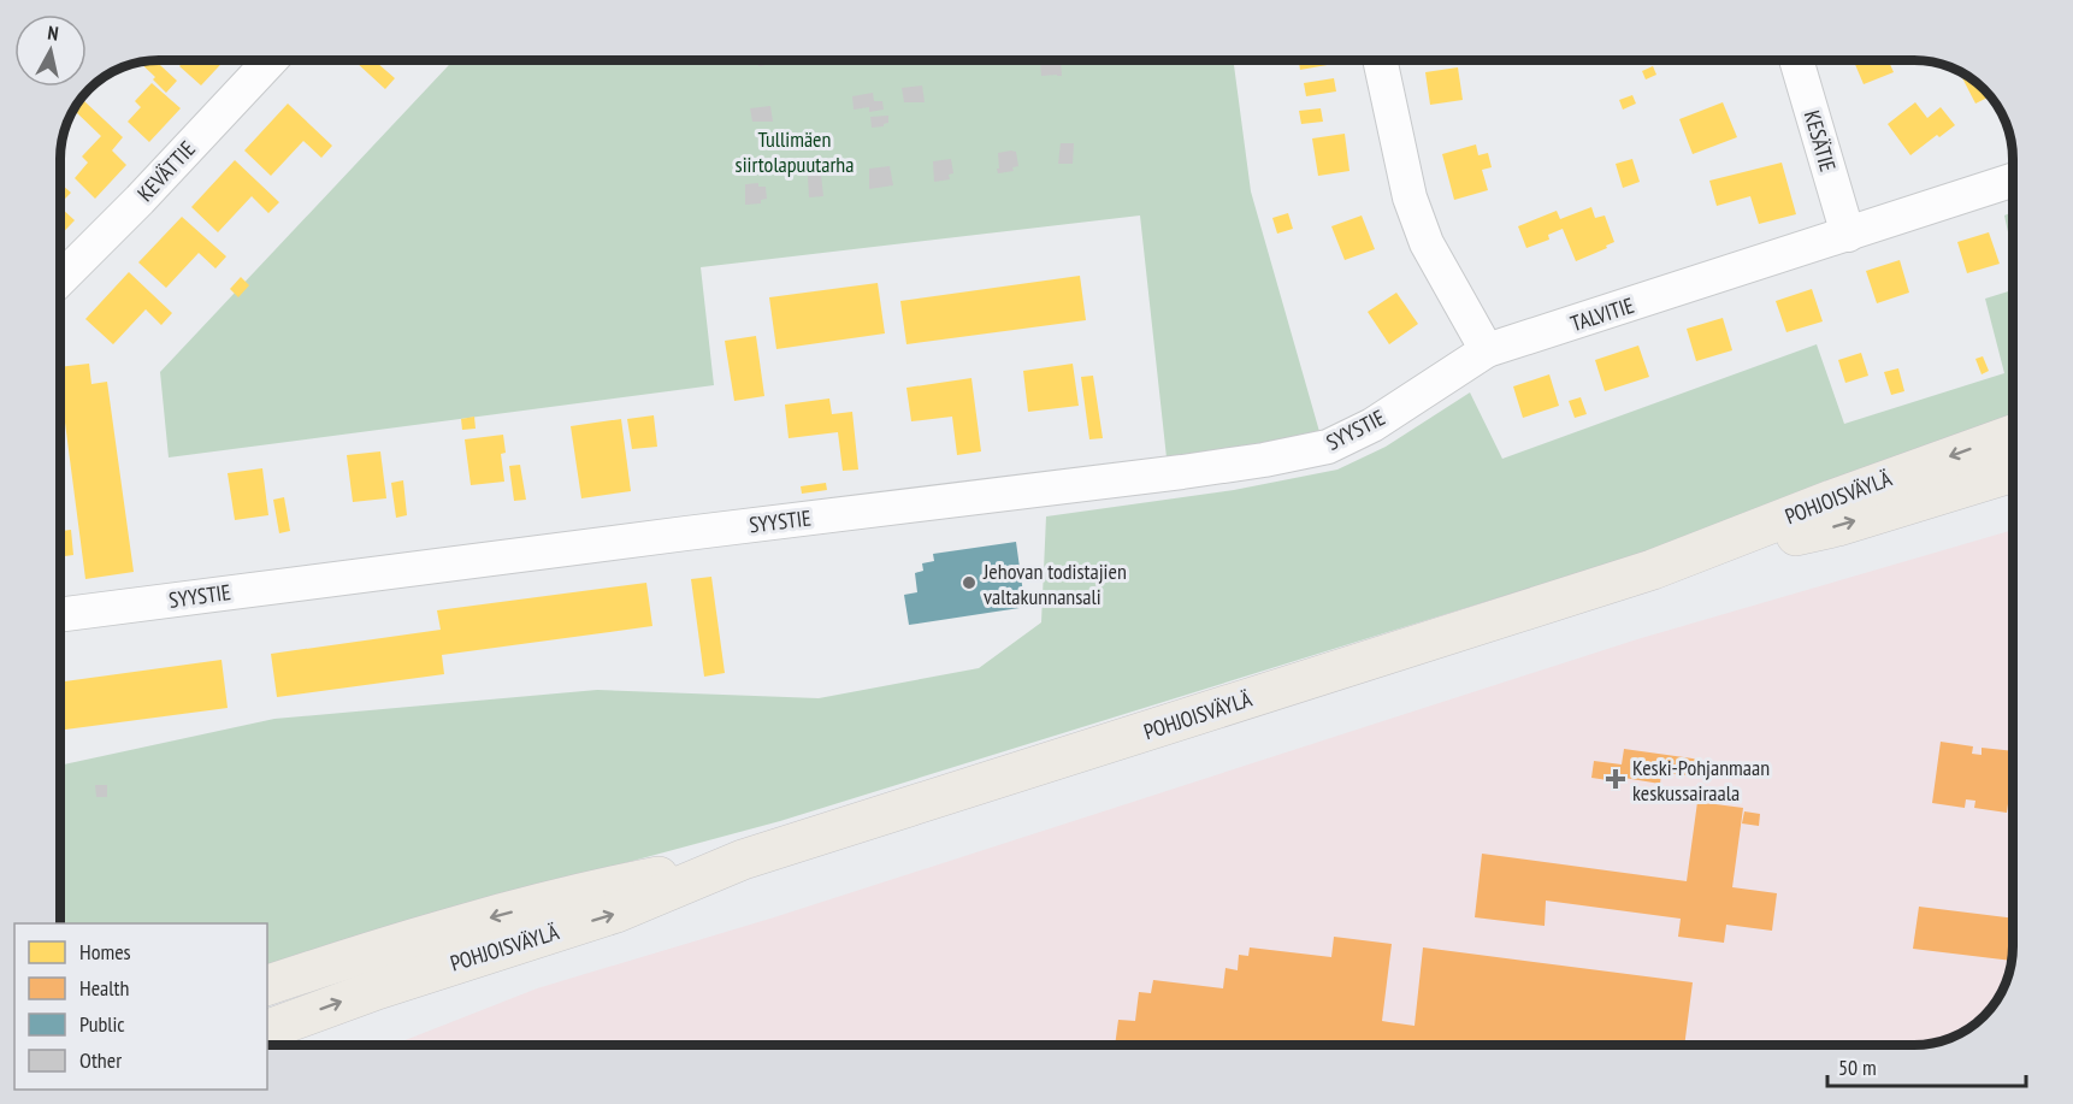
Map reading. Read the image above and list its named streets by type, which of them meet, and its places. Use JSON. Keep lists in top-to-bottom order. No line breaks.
{"streets":{"main road":["POHJOISVÄYLÄ"],"street":["KESÄTIE","KEVÄTTIE","TALVITIE","SYYSTIE"]},"crossings":[["KESÄTIE","TALVITIE"],["TALVITIE","SYYSTIE"]],"parks":["Tullimäen siirtolapuutarha"],"places":{"other":["Jehovan todistajien valtakunnansali"],"health":["Keski-Pohjanmaan keskussairaala"]},"legend":["Homes","Health","Public","Other"],"scale_bar":"50 m","north":"top"}
